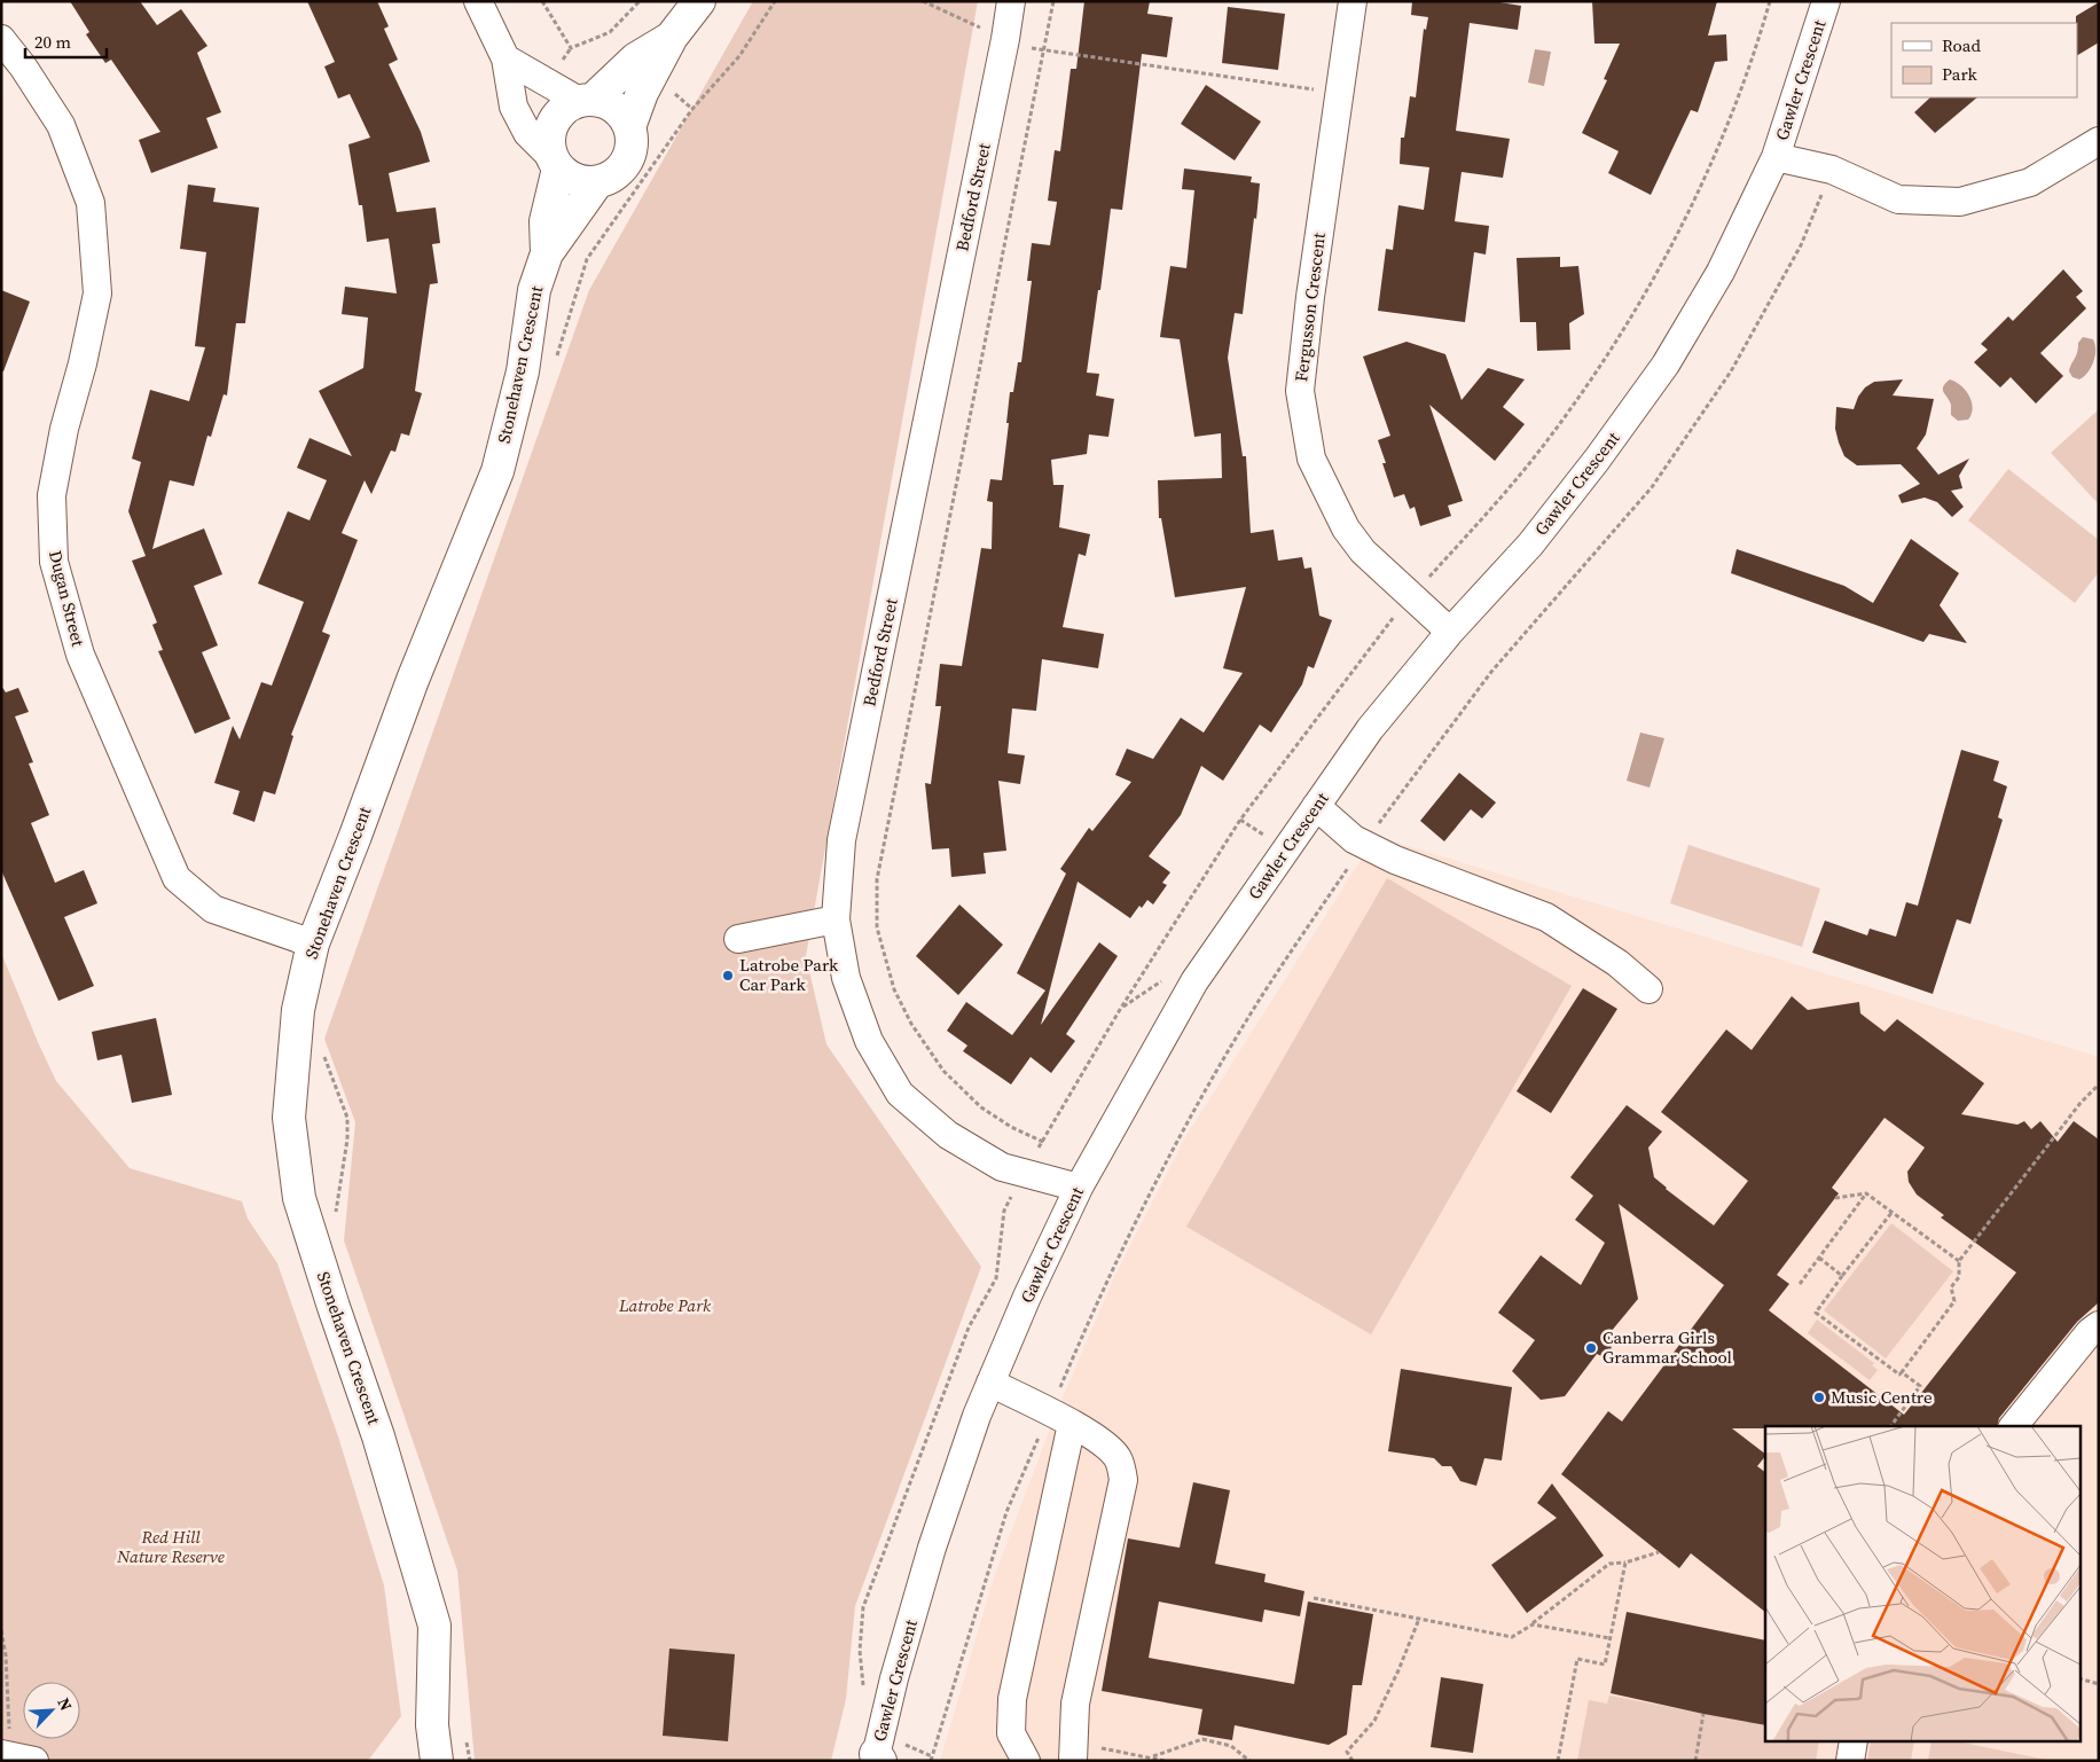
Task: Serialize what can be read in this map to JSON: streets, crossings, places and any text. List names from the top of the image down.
{
  "streets": {
    "main road": ["Stonehaven Crescent"],
    "street": [
      "Gawler Crescent",
      "Bedford Street",
      "Fergusson Crescent",
      "Dugan Street"
    ]
  },
  "crossings": [
    ["Gawler Crescent", "Bedford Street"],
    ["Gawler Crescent", "Fergusson Crescent"],
    ["Stonehaven Crescent", "Dugan Street"]
  ],
  "parks": ["Latrobe Park", "Red Hill Nature Reserve"],
  "places": ["Latrobe Park Car Park", "Canberra Girls Grammar School", "Music Centre"],
  "legend": ["Road", "Park"],
  "scale_bar": "20 m",
  "north": "top right"
}
